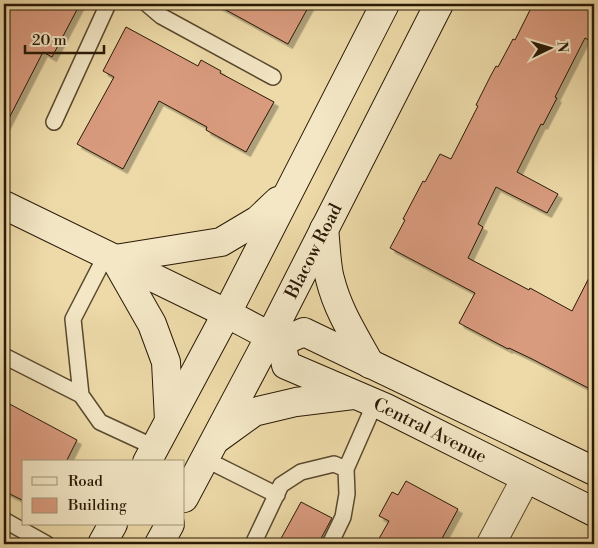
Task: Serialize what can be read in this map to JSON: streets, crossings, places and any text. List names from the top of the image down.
{
  "streets": {
    "main road": ["Blacow Road", "Central Avenue"]
  },
  "crossings": [
    ["Blacow Road", "Central Avenue"]
  ],
  "legend": ["Road", "Building"],
  "scale_bar": "20 m",
  "north": "right"
}
